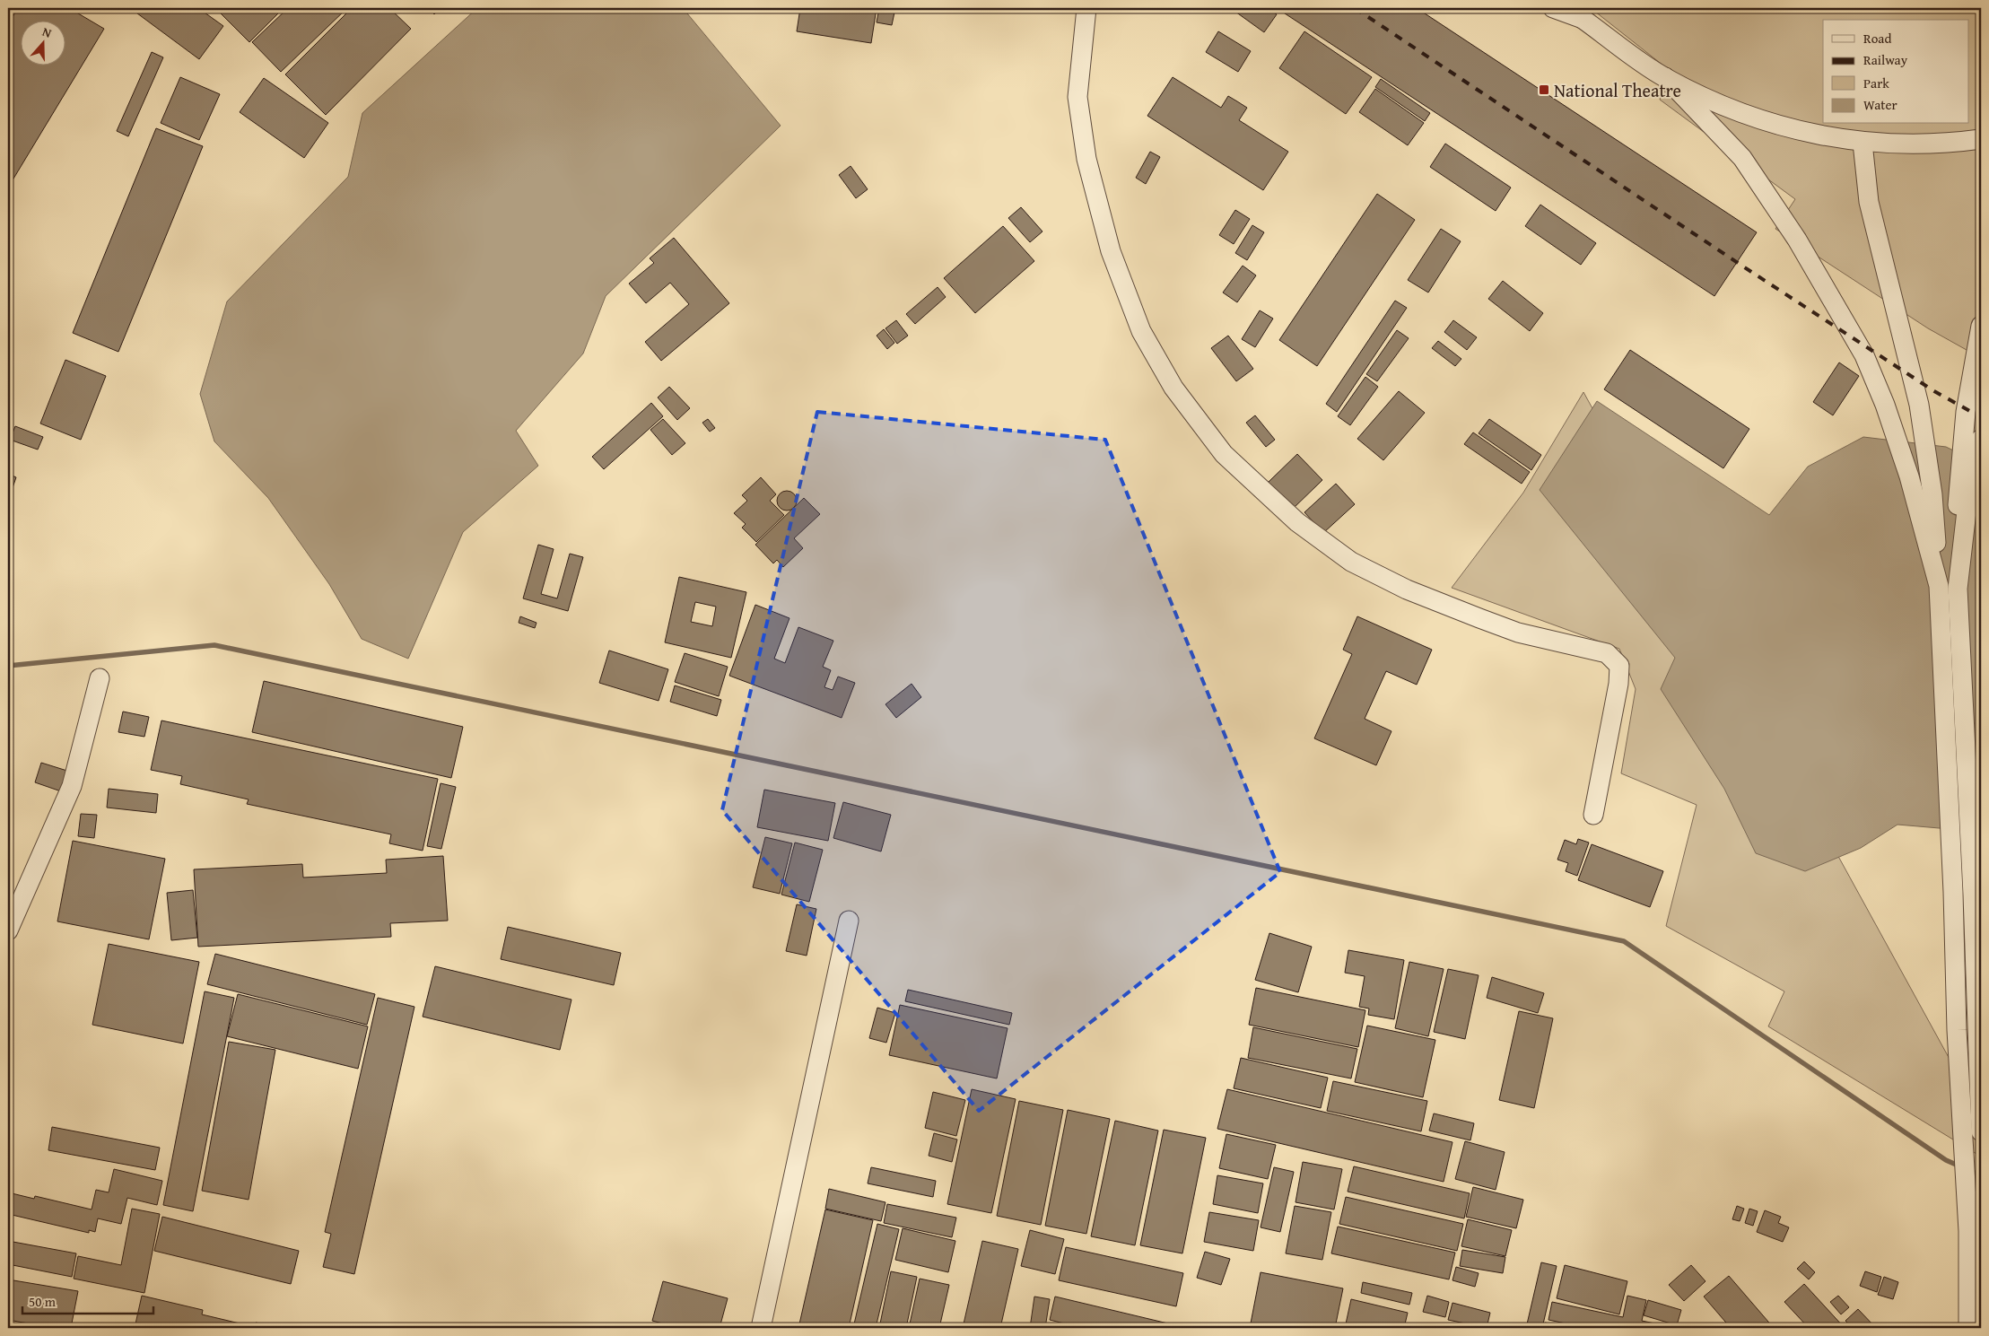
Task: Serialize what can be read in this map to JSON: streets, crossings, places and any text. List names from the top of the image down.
{
  "places": {
    "transit": ["National Theatre"]
  },
  "legend": [
    "Road",
    "Railway",
    "Park",
    "Water"
  ],
  "scale_bar": "50 m",
  "north": "top"
}
